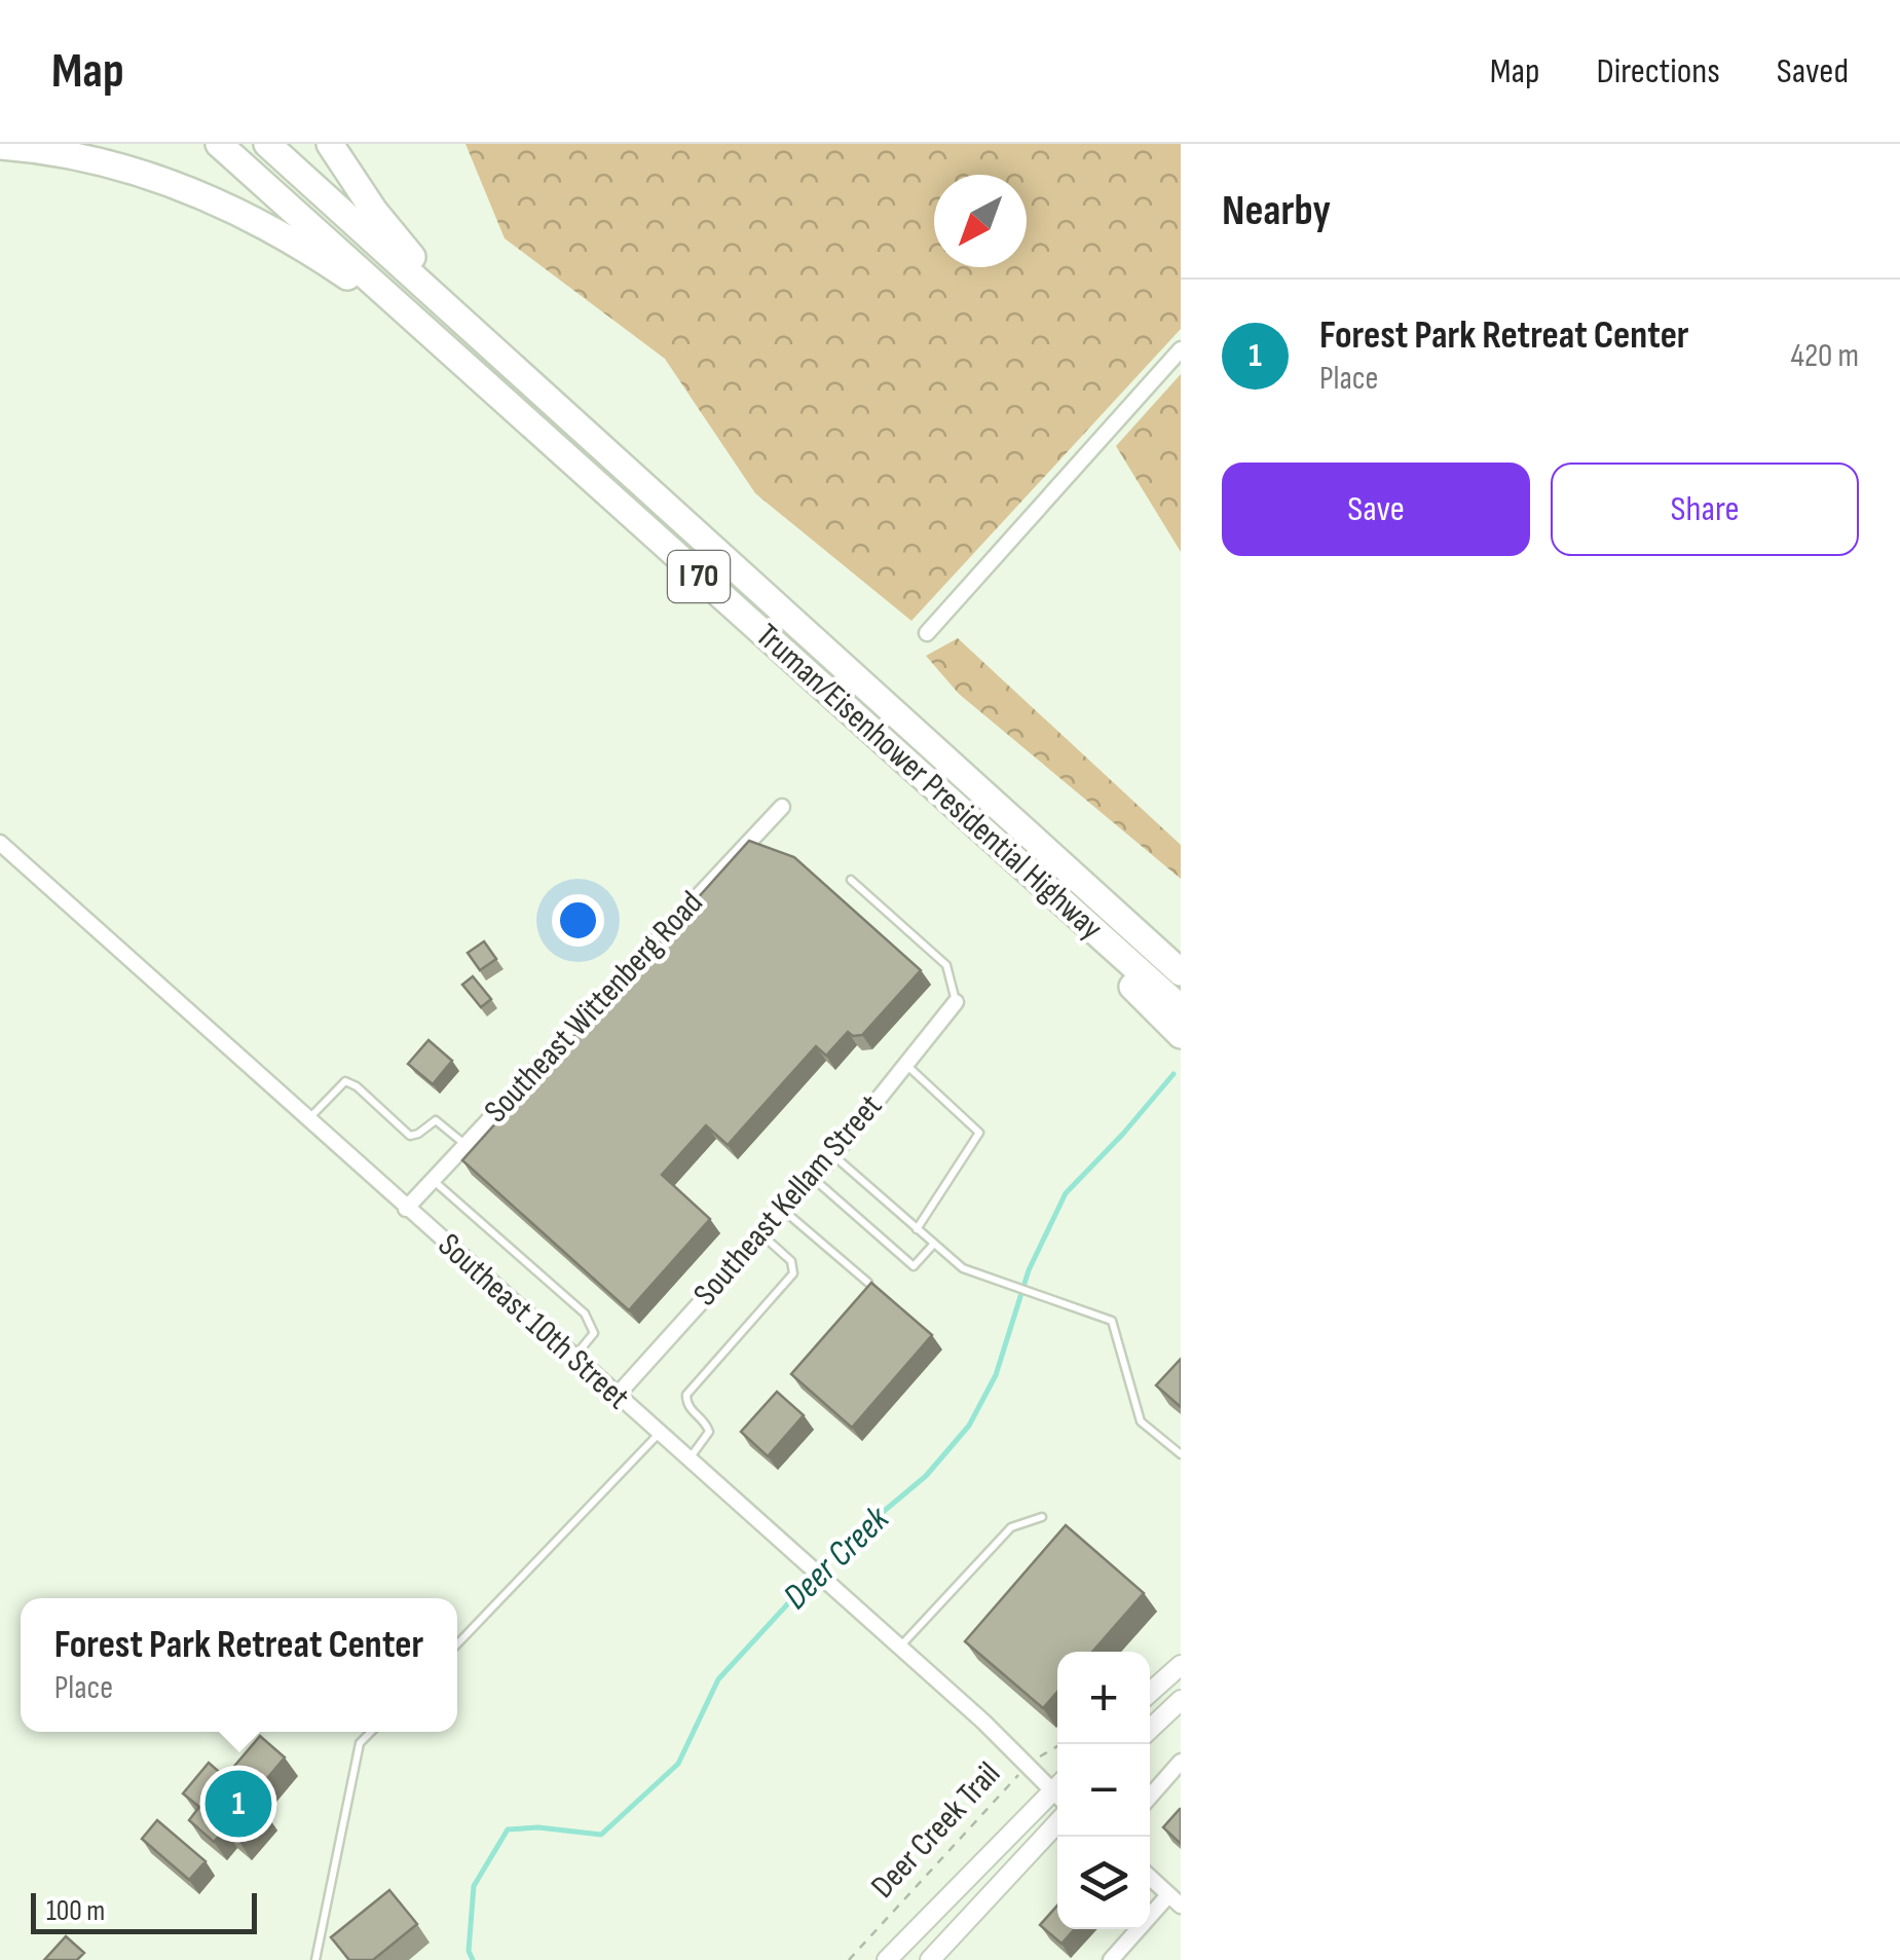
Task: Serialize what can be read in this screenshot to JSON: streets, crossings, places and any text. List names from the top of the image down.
{
  "streets": {
    "highway": ["I 70", "Truman/Eisenhower Presidential Highway"],
    "street": ["Southeast Wittenberg Road", "Southeast Kellam Street", "Southeast 10th Street"],
    "path": ["Deer Creek Trail"]
  },
  "crossings": [
    ["Southeast Wittenberg Road", "Southeast 10th Street"],
    ["Southeast Kellam Street", "Southeast 10th Street"],
    ["Southeast 10th Street", "Deer Creek Trail"]
  ],
  "water": ["Deer Creek"],
  "scale_bar": "100 m",
  "north": "bottom left",
  "page": {
    "header": "Map",
    "nav": ["Map", "Directions", "Saved"],
    "heading": "Nearby",
    "list": [
      {
        "mark": "1",
        "name": "Forest Park Retreat Center",
        "note": "Place",
        "value": "420 m"
      }
    ],
    "buttons": ["Save", "Share"],
    "popup": ["Forest Park Retreat Center", "Place"],
    "map_buttons": ["+", "−"],
    "pins": "1",
    "scale": "100 m"
  }
}
